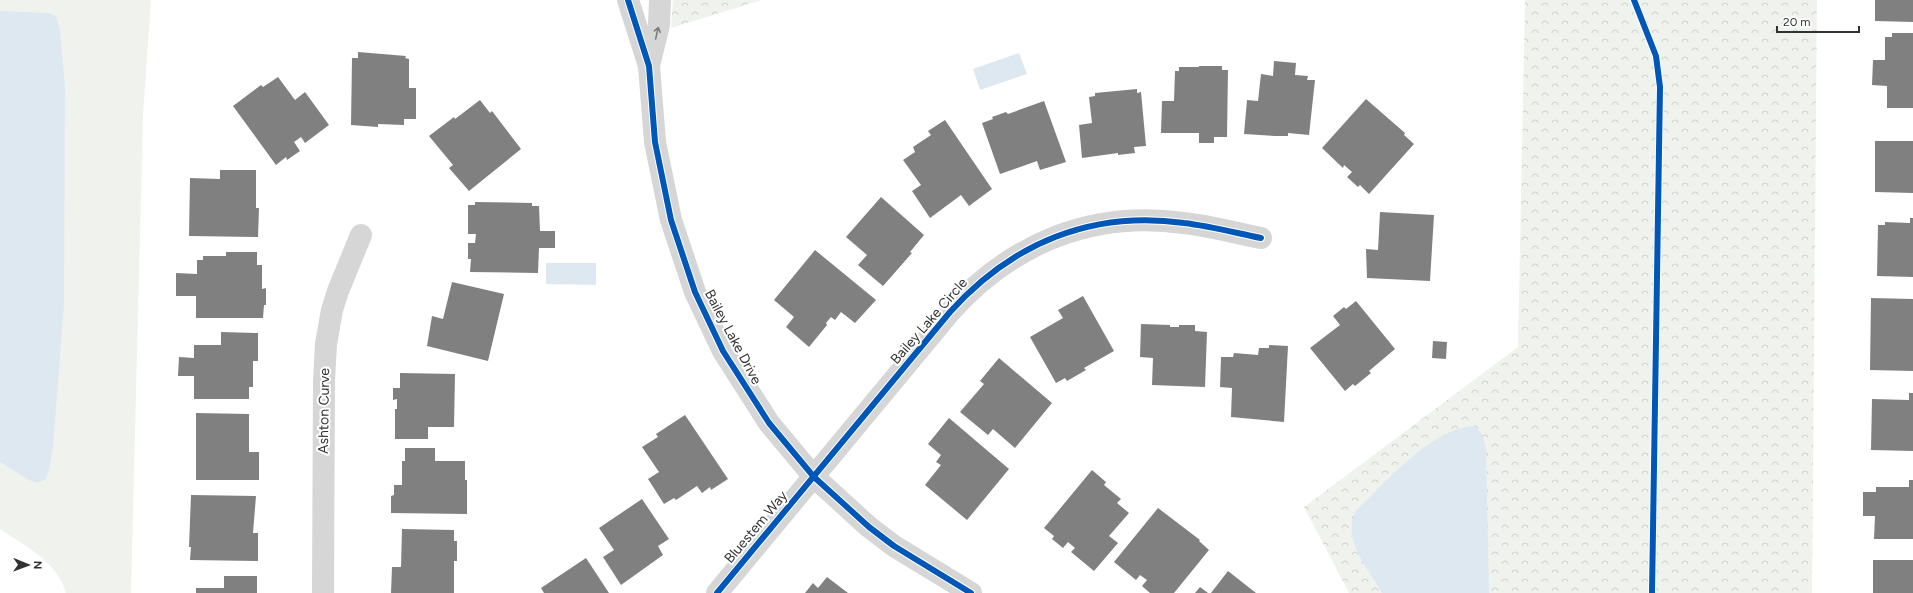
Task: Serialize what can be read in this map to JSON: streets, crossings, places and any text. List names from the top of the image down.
{
  "streets": {
    "street": [
      "Bailey Lake Circle",
      "Bailey Lake Drive",
      "Ashton Curve",
      "Bluestem Way"
    ]
  },
  "crossings": [
    ["Bailey Lake Circle", "Bailey Lake Drive"],
    ["Bailey Lake Circle", "Bluestem Way"],
    ["Bailey Lake Drive", "Bluestem Way"]
  ],
  "scale_bar": "20 m",
  "north": "right"
}
